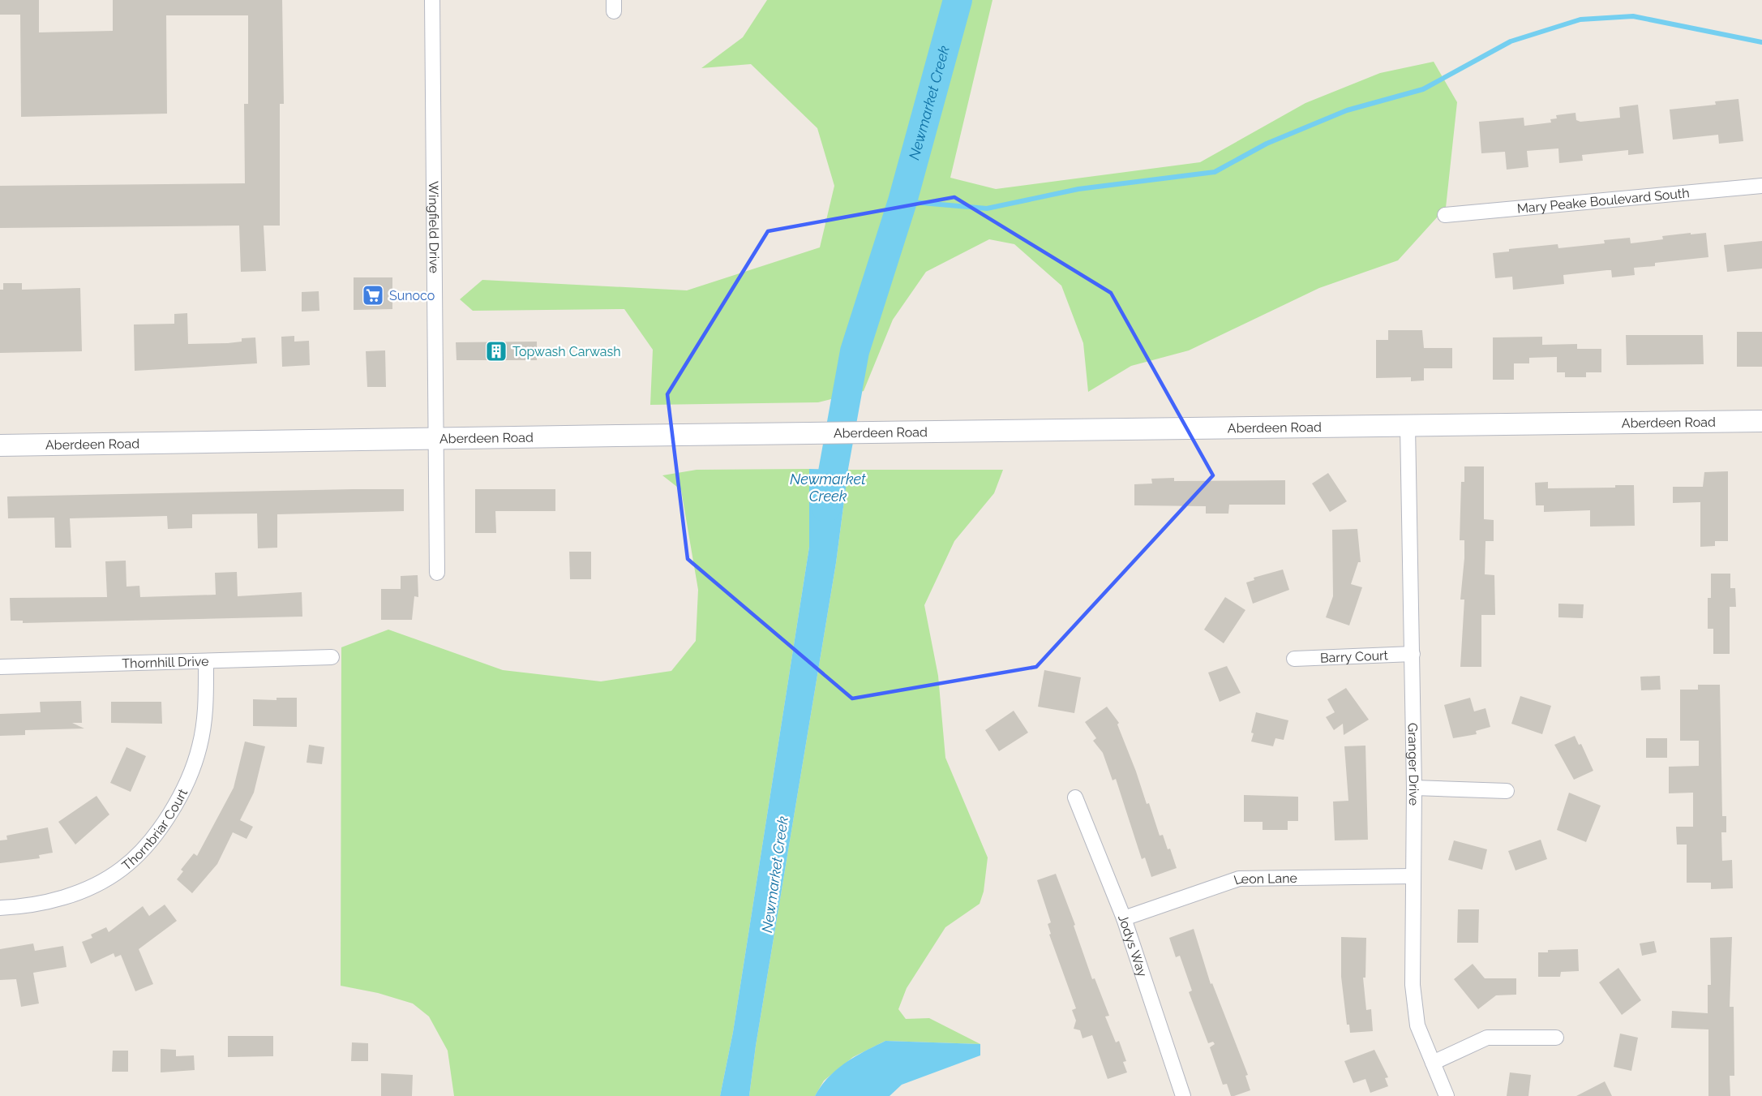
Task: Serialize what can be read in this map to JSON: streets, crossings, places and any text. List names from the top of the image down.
{
  "streets": {
    "main road": ["Aberdeen Road"],
    "street": [
      "Mary Peake Boulevard South",
      "Wingfield Drive",
      "Barry Court",
      "Thornhill Drive",
      "Granger Drive",
      "Thornbriar Court",
      "Leon Lane",
      "Jodys Way"
    ]
  },
  "crossings": [
    ["Wingfield Drive", "Aberdeen Road"],
    ["Aberdeen Road", "Granger Drive"],
    ["Barry Court", "Granger Drive"],
    ["Thornhill Drive", "Thornbriar Court"],
    ["Granger Drive", "Leon Lane"],
    ["Leon Lane", "Jodys Way"]
  ],
  "water": ["Newmarket Creek"],
  "places": {
    "supermarket": ["Sunoco"],
    "building": ["Topwash Carwash"]
  }
}
